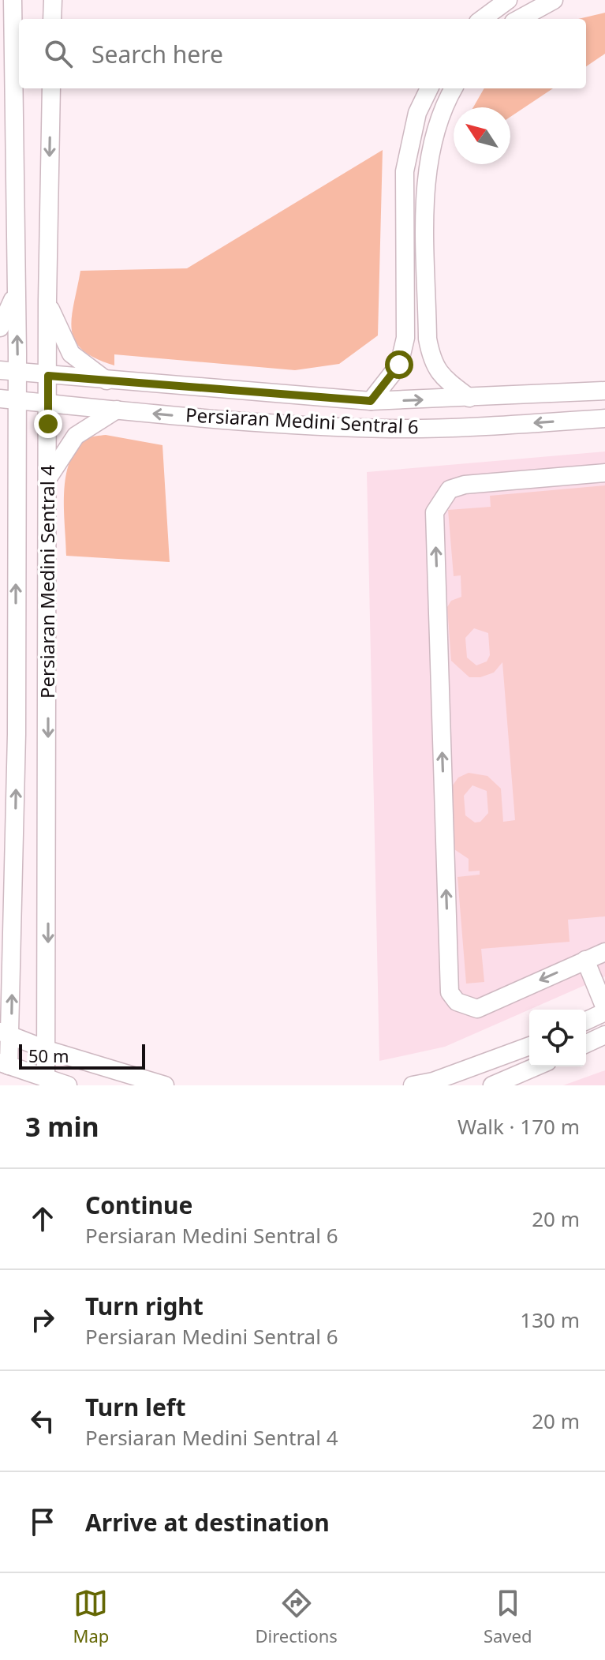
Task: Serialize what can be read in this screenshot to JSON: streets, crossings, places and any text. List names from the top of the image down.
{
  "streets": {
    "street": ["Persiaran Medini Sentral 6", "Persiaran Medini Sentral 4"]
  },
  "crossings": [
    ["Persiaran Medini Sentral 6", "Persiaran Medini Sentral 4"]
  ],
  "scale_bar": "50 m",
  "north": "top left",
  "page": {
    "search": "Search here",
    "scale": "50 m",
    "heading": ["3 min", "Walk · 170 m"],
    "list": [
      ["Continue", "Persiaran Medini Sentral 6", "20 m"],
      ["Turn right", "Persiaran Medini Sentral 6", "130 m"],
      ["Turn left", "Persiaran Medini Sentral 4", "20 m"],
      "Arrive at destination"
    ],
    "nav": ["Map", "Directions", "Saved"]
  }
}
